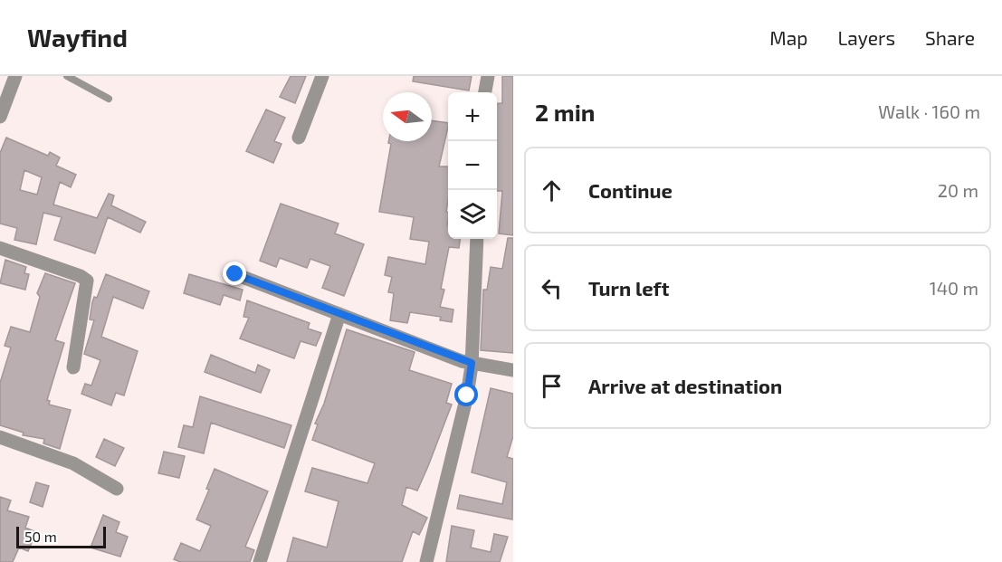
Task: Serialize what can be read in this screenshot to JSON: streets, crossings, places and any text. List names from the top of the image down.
{
  "scale_bar": "50 m",
  "north": "left",
  "page": {
    "header": "Wayfind",
    "nav": ["Map", "Layers", "Share"],
    "heading": ["2 min", "Walk · 160 m"],
    "map_buttons": ["+", "−"],
    "list": [
      ["Continue", "20 m"],
      ["Turn left", "140 m"],
      "Arrive at destination"
    ],
    "scale": "50 m"
  }
}
